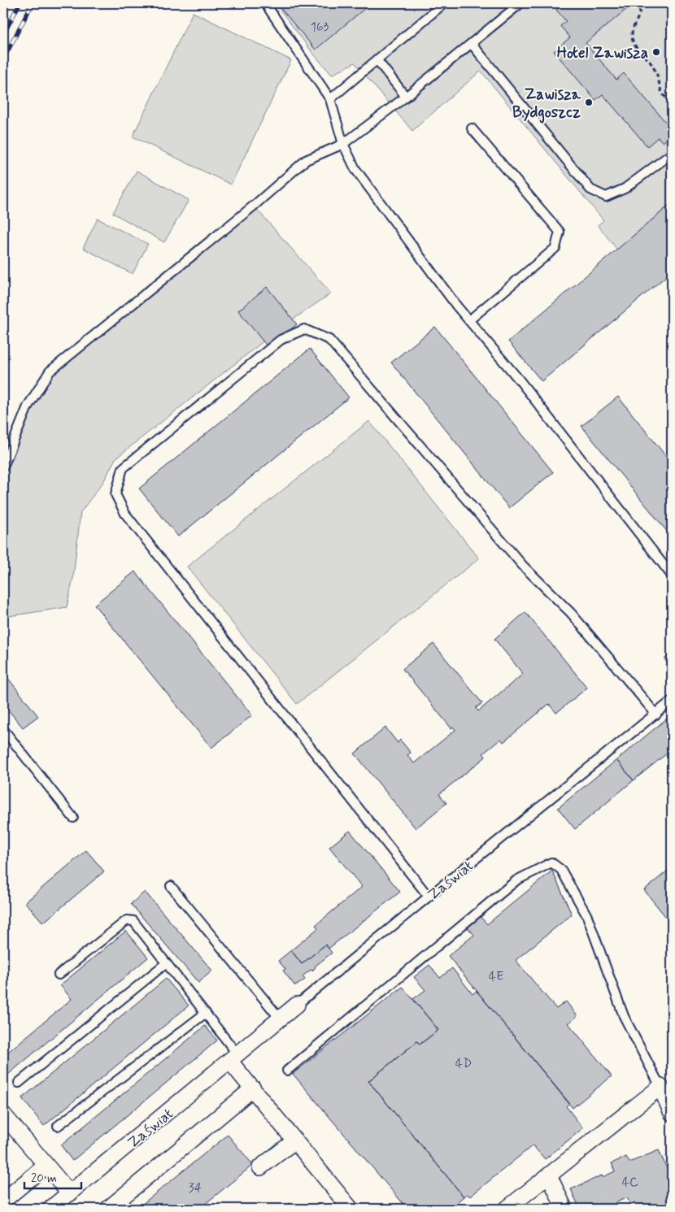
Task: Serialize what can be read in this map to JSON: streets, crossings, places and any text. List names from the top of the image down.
{
  "streets": {
    "street": ["Zaświat"]
  },
  "places": ["Hotel Zawisza", "Zawisza Bydgoszcz"],
  "house_numbers": [
    "163",
    "4E",
    "4D",
    "4C",
    "34"
  ],
  "scale_bar": "20 m"
}
